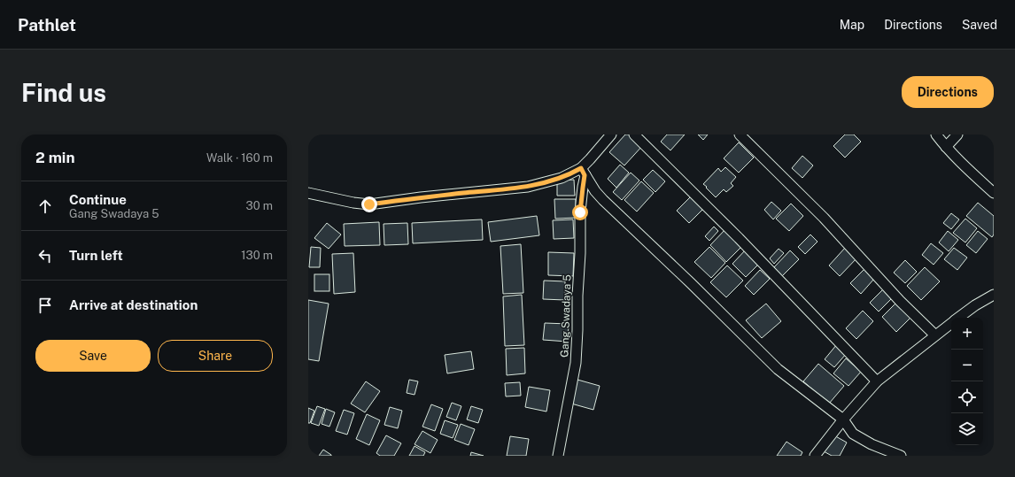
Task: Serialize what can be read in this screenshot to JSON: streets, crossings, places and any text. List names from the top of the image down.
{
  "streets": {
    "street": ["Gang Swadaya 5"]
  },
  "page": {
    "header": "Pathlet",
    "nav": ["Map", "Directions", "Saved"],
    "buttons": [
      "Directions",
      ["Save", "Share"]
    ],
    "title": "Find us",
    "heading": ["2 min", "Walk · 160 m"],
    "list": [
      ["Continue", "Gang Swadaya 5", "30 m"],
      ["Turn left", "130 m"],
      "Arrive at destination"
    ],
    "map_buttons": ["+", "−"]
  }
}
